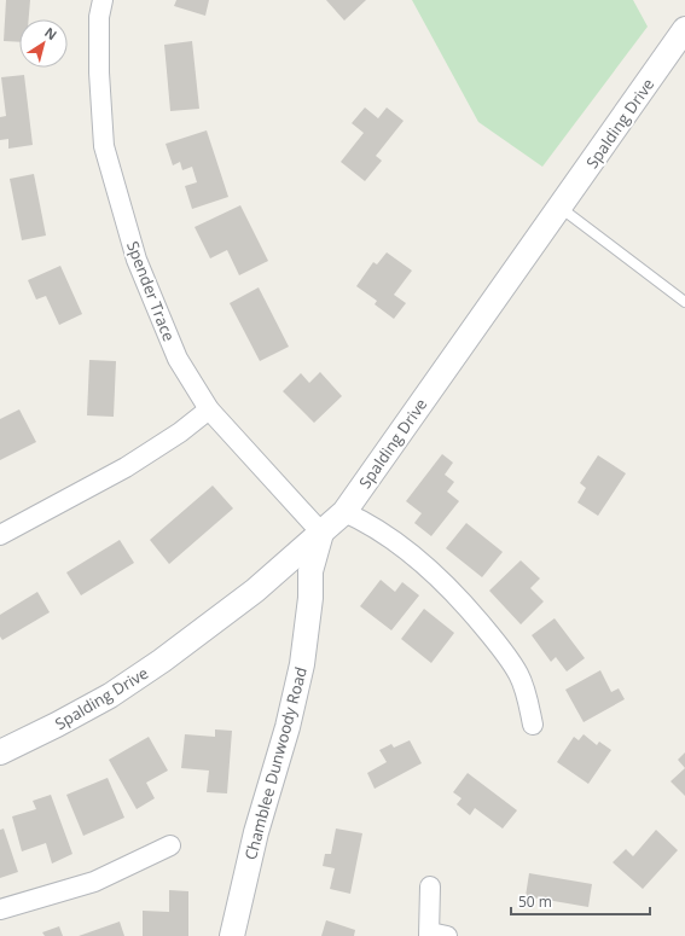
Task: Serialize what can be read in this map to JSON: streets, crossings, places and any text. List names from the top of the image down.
{
  "streets": {
    "street": ["Spalding Drive", "Spender Trace", "Chamblee Dunwoody Road"]
  },
  "crossings": [
    ["Spalding Drive", "Spender Trace"],
    ["Spalding Drive", "Chamblee Dunwoody Road"],
    ["Spender Trace", "Chamblee Dunwoody Road"]
  ],
  "scale_bar": "50 m",
  "north": "top right"
}
